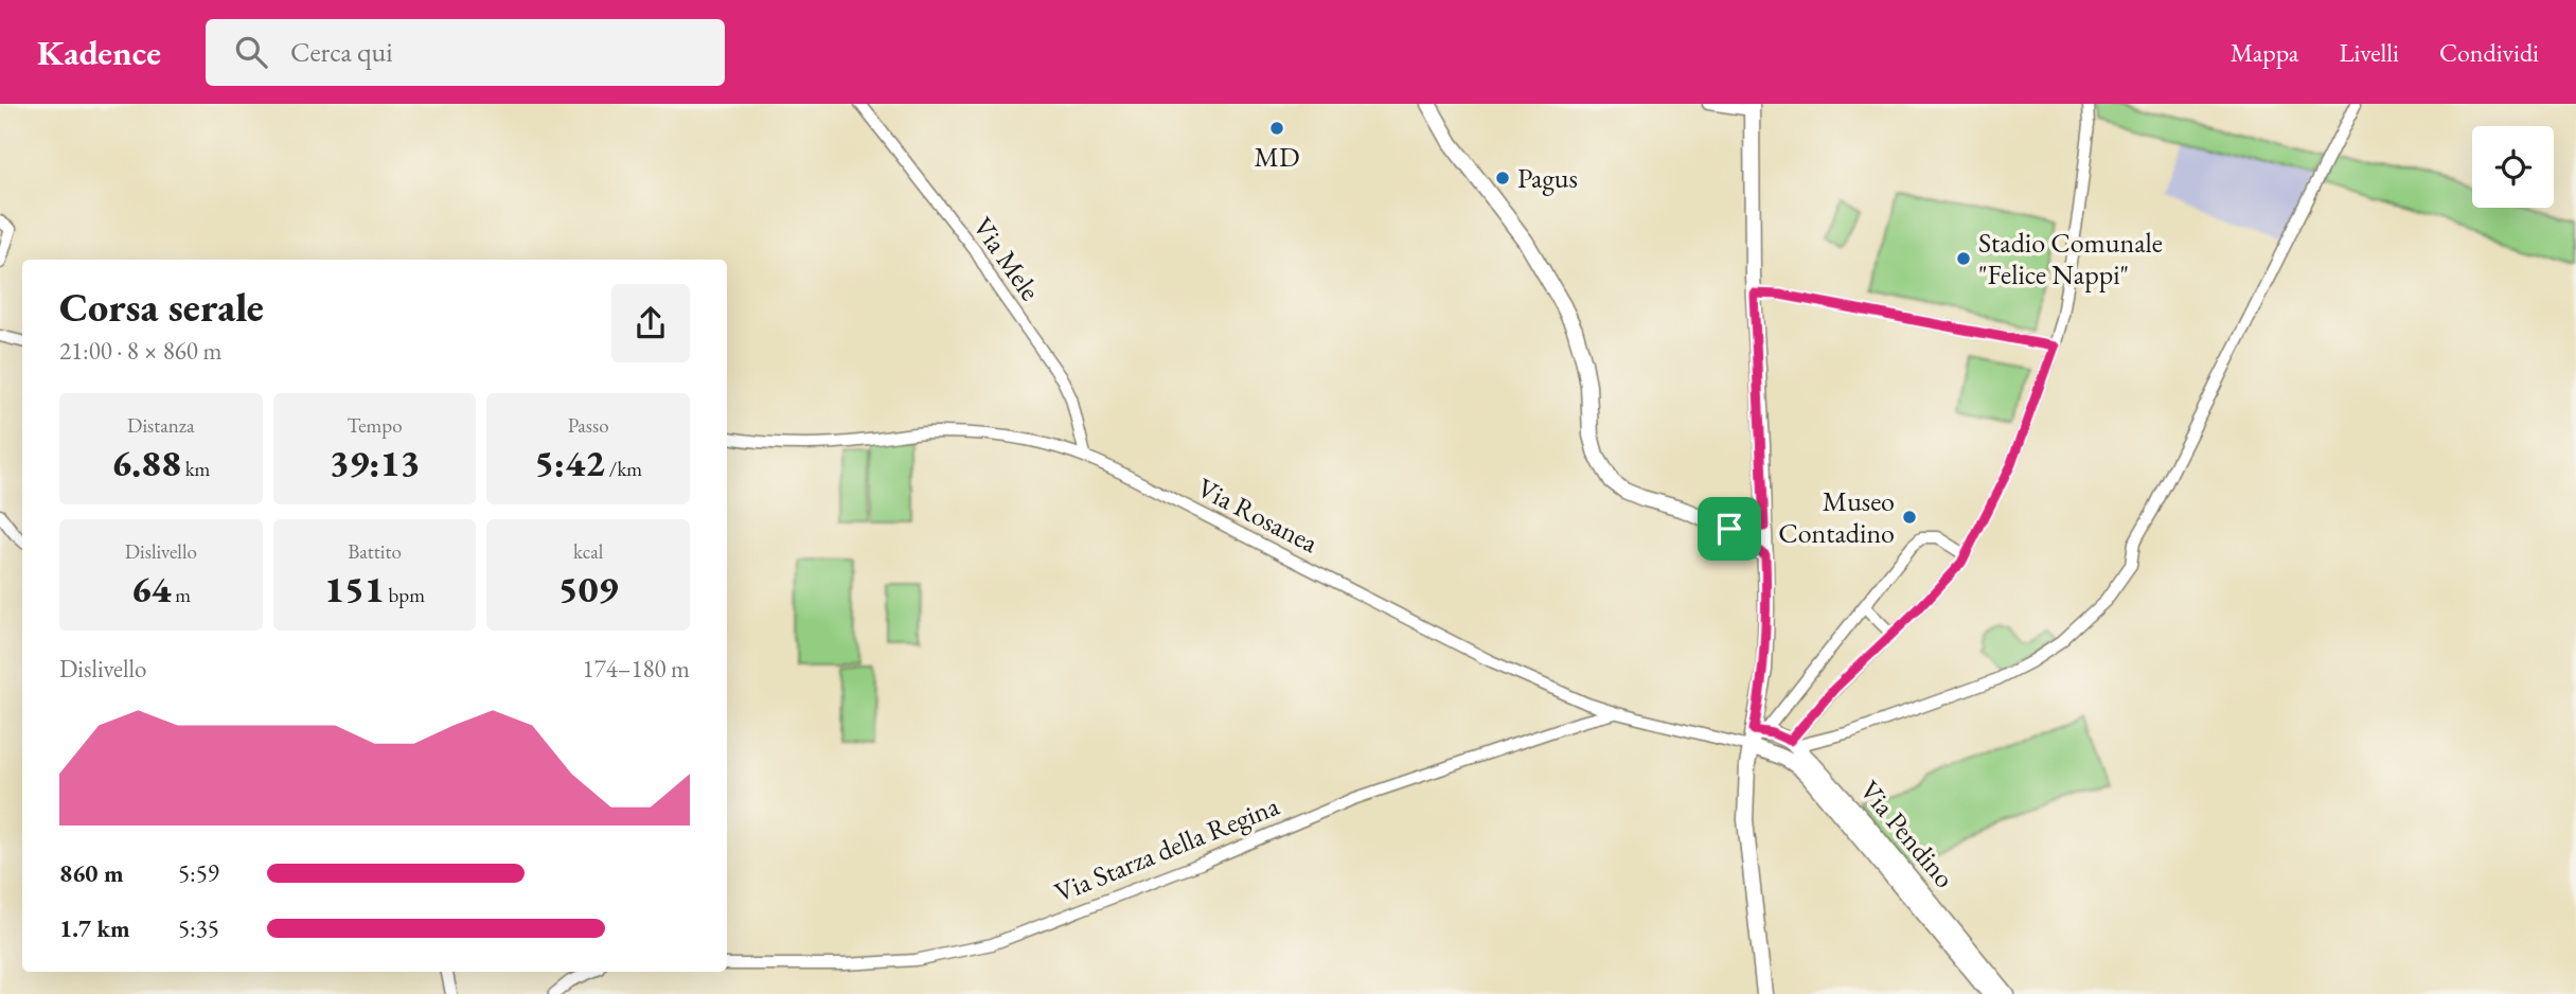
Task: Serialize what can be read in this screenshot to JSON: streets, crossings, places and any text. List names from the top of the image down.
{
  "streets": {
    "street": [
      "Via Mele",
      "Via Rosanea",
      "Via Pendino",
      "Via Starza della Regina"
    ]
  },
  "crossings": [
    ["Via Mele", "Via Rosanea"],
    ["Via Rosanea", "Via Pendino"],
    ["Via Rosanea", "Via Starza della Regina"]
  ],
  "places": [
    "MD",
    "Pagus",
    "Stadio Comunale \"Felice Nappi\"",
    "Museo Contadino"
  ],
  "page": {
    "header": "Kadence",
    "search": "Cerca qui",
    "nav": ["Mappa", "Livelli", "Condividi"],
    "heading": ["Corsa serale", "21:00 · 8 × 860 m"],
    "stats": [
      ["Distanza", "6.88 km"],
      ["Tempo", "39:13"],
      ["Passo", "5:42 /km"],
      ["Dislivello", "64 m"],
      ["Battito", "151 bpm"],
      ["kcal", "509"]
    ],
    "chart": ["Dislivello", "174–180 m"],
    "list": [
      {
        "name": "860 m",
        "note": "5:59"
      },
      {
        "name": "1.7 km",
        "note": "5:35"
      }
    ]
  }
}
